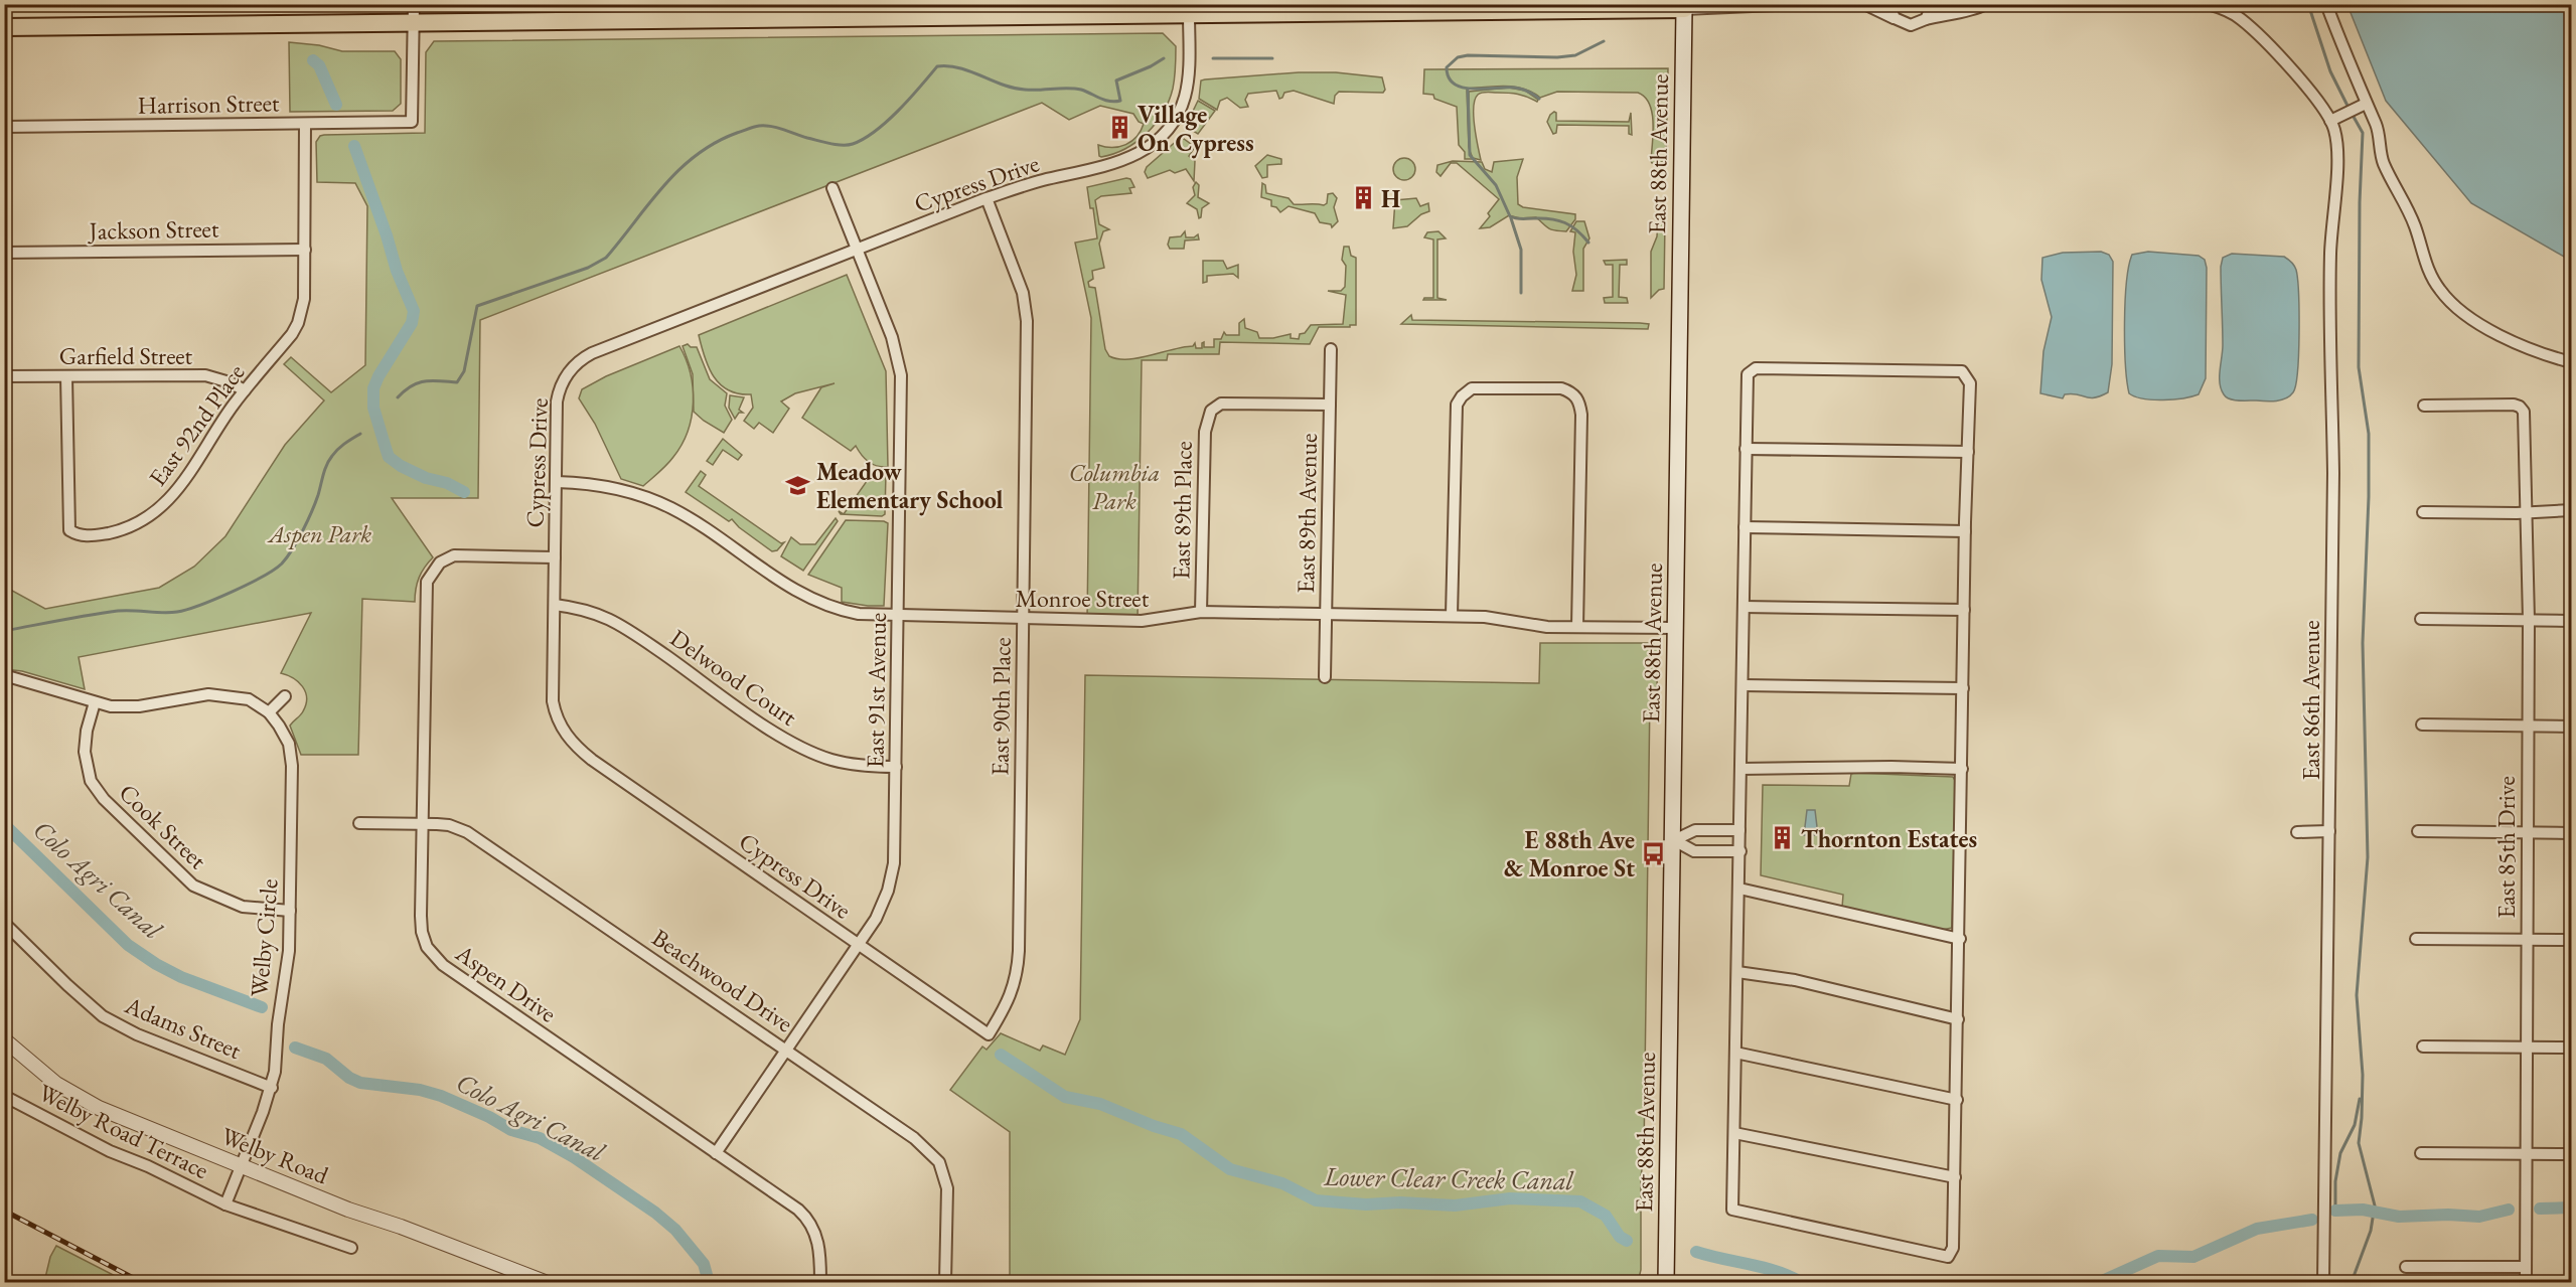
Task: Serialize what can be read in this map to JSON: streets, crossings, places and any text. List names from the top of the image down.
{
  "streets": {
    "main road": ["East 88th Avenue"],
    "street": [
      "Harrison Street",
      "Cypress Drive",
      "Jackson Street",
      "Garfield Street",
      "East 92nd Place",
      "East 89th Place",
      "East 89th Avenue",
      "Monroe Street",
      "Delwood Court",
      "East 91st Avenue",
      "East 86th Avenue",
      "East 90th Place",
      "Cook Street",
      "East 85th Drive",
      "Welby Circle",
      "Beachwood Drive",
      "Aspen Drive",
      "Adams Street",
      "Welby Road Terrace",
      "Welby Road"
    ]
  },
  "crossings": [
    ["Harrison Street", "East 92nd Place"],
    ["East 88th Avenue", "Monroe Street"],
    ["Cypress Drive", "Monroe Street"],
    ["Cypress Drive", "Delwood Court"],
    ["Cypress Drive", "East 91st Avenue"],
    ["Cypress Drive", "East 90th Place"],
    ["Cypress Drive", "Aspen Drive"],
    ["Jackson Street", "East 92nd Place"],
    ["Garfield Street", "East 92nd Place"],
    ["East 89th Place", "East 89th Avenue"],
    ["East 89th Place", "Monroe Street"],
    ["East 89th Avenue", "Monroe Street"],
    ["Monroe Street", "East 91st Avenue"],
    ["Monroe Street", "East 90th Place"],
    ["Delwood Court", "East 91st Avenue"],
    ["East 91st Avenue", "Beachwood Drive"],
    ["East 91st Avenue", "Aspen Drive"],
    ["Cook Street", "Welby Circle"],
    ["Welby Circle", "Adams Street"],
    ["Welby Circle", "Welby Road Terrace"],
    ["Welby Circle", "Welby Road"],
    ["Beachwood Drive", "Aspen Drive"],
    ["Welby Road Terrace", "Welby Road"]
  ],
  "water": ["Colo Agri Canal", "Lower Clear Creek Canal"],
  "parks": ["Columbia Park", "Aspen Park"],
  "places": {
    "building": ["Village On Cypress", "H", "Thornton Estates"],
    "school or university": ["Meadow Elementary School"],
    "bus stop": ["E 88th Ave & Monroe St"]
  }
}
